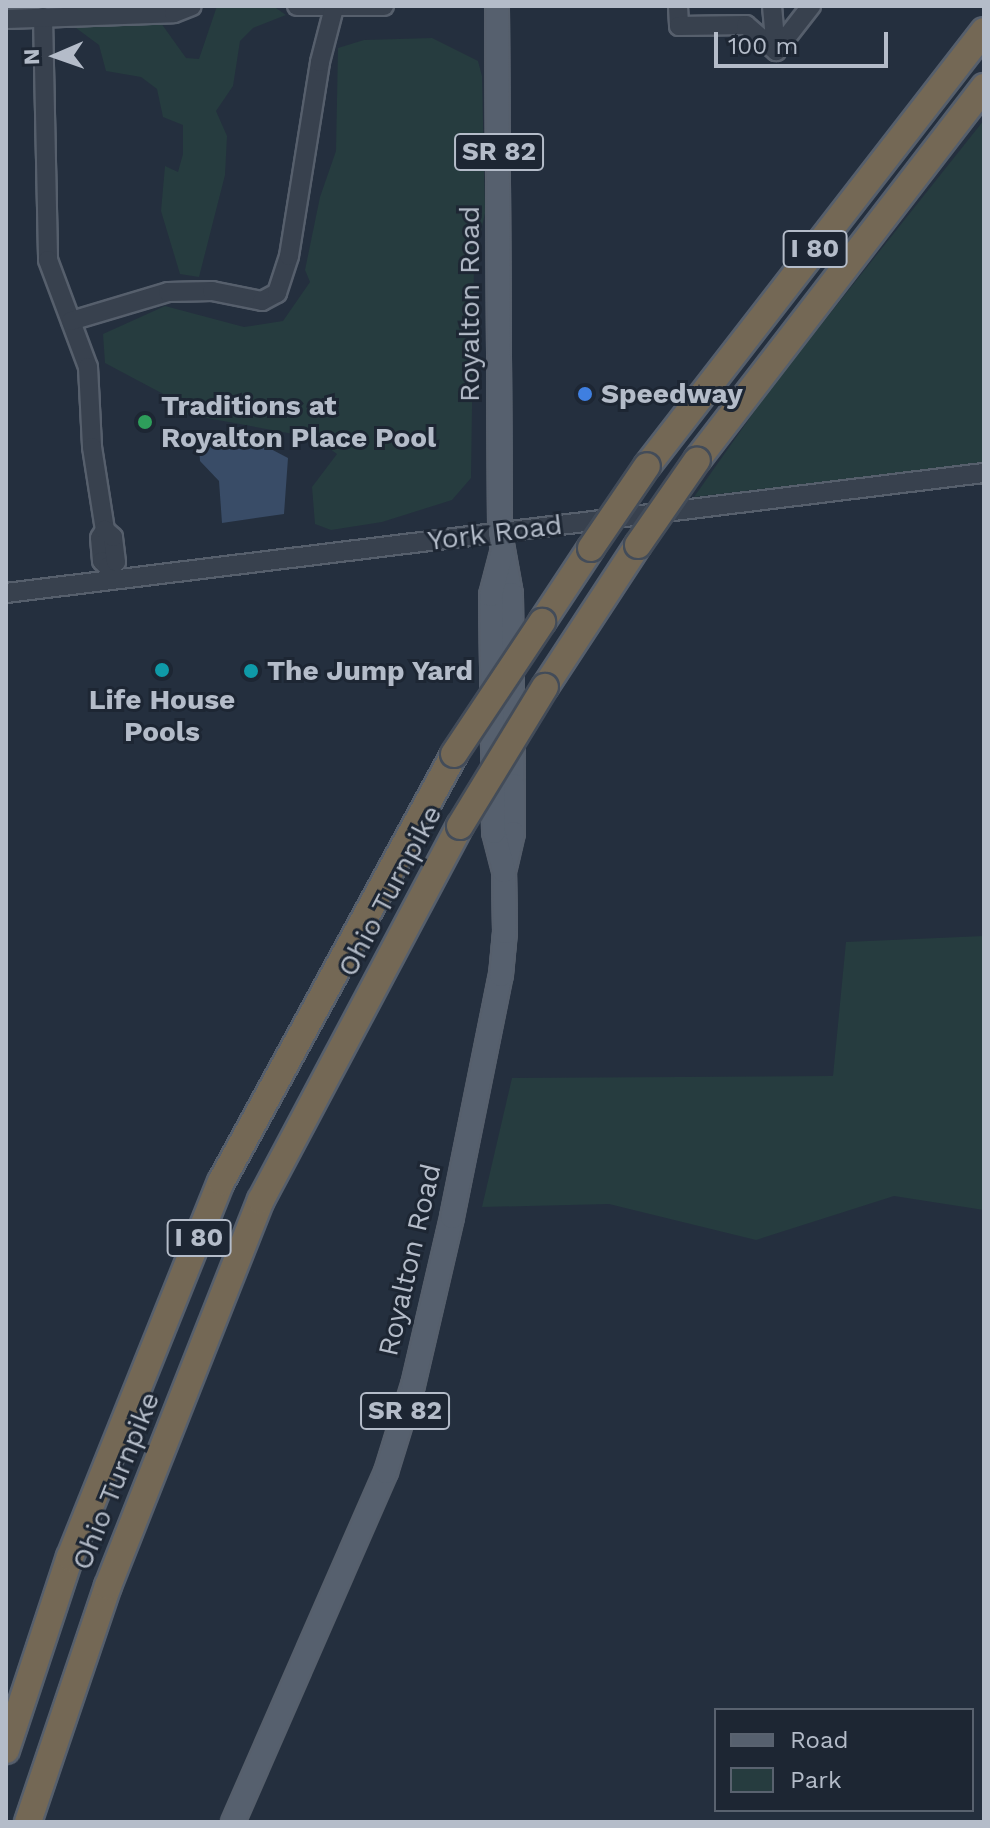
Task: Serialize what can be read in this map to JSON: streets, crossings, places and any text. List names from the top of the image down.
{
  "streets": {
    "highway": ["I 80", "Ohio Turnpike"],
    "main road": ["SR 82", "Royalton Road"],
    "street": ["York Road"]
  },
  "crossings": [
    ["Royalton Road", "York Road"]
  ],
  "places": [
    "Speedway",
    "Traditions at Royalton Place Pool",
    "Life House Pools",
    "The Jump Yard"
  ],
  "legend": ["Road", "Park"],
  "scale_bar": "100 m",
  "north": "left"
}
